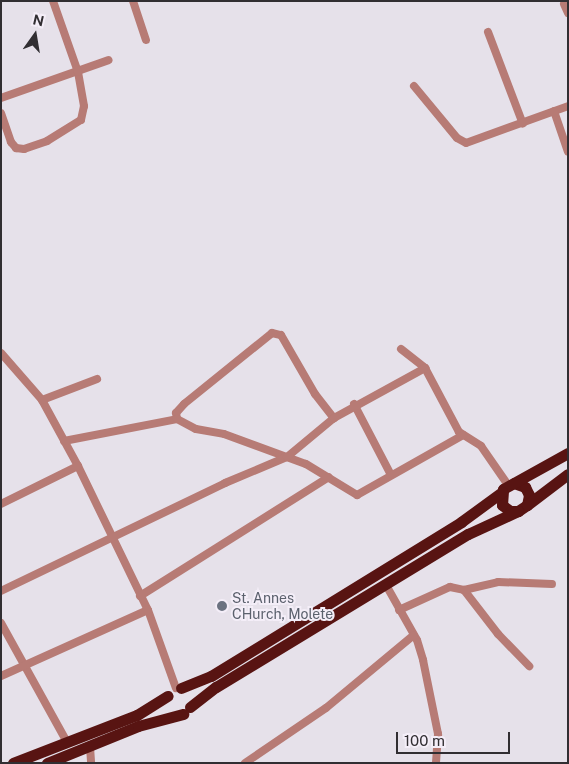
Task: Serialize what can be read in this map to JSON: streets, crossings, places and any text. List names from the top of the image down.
{
  "places": ["St. Annes CHurch, Molete"],
  "scale_bar": "100 m",
  "north": "top"
}
